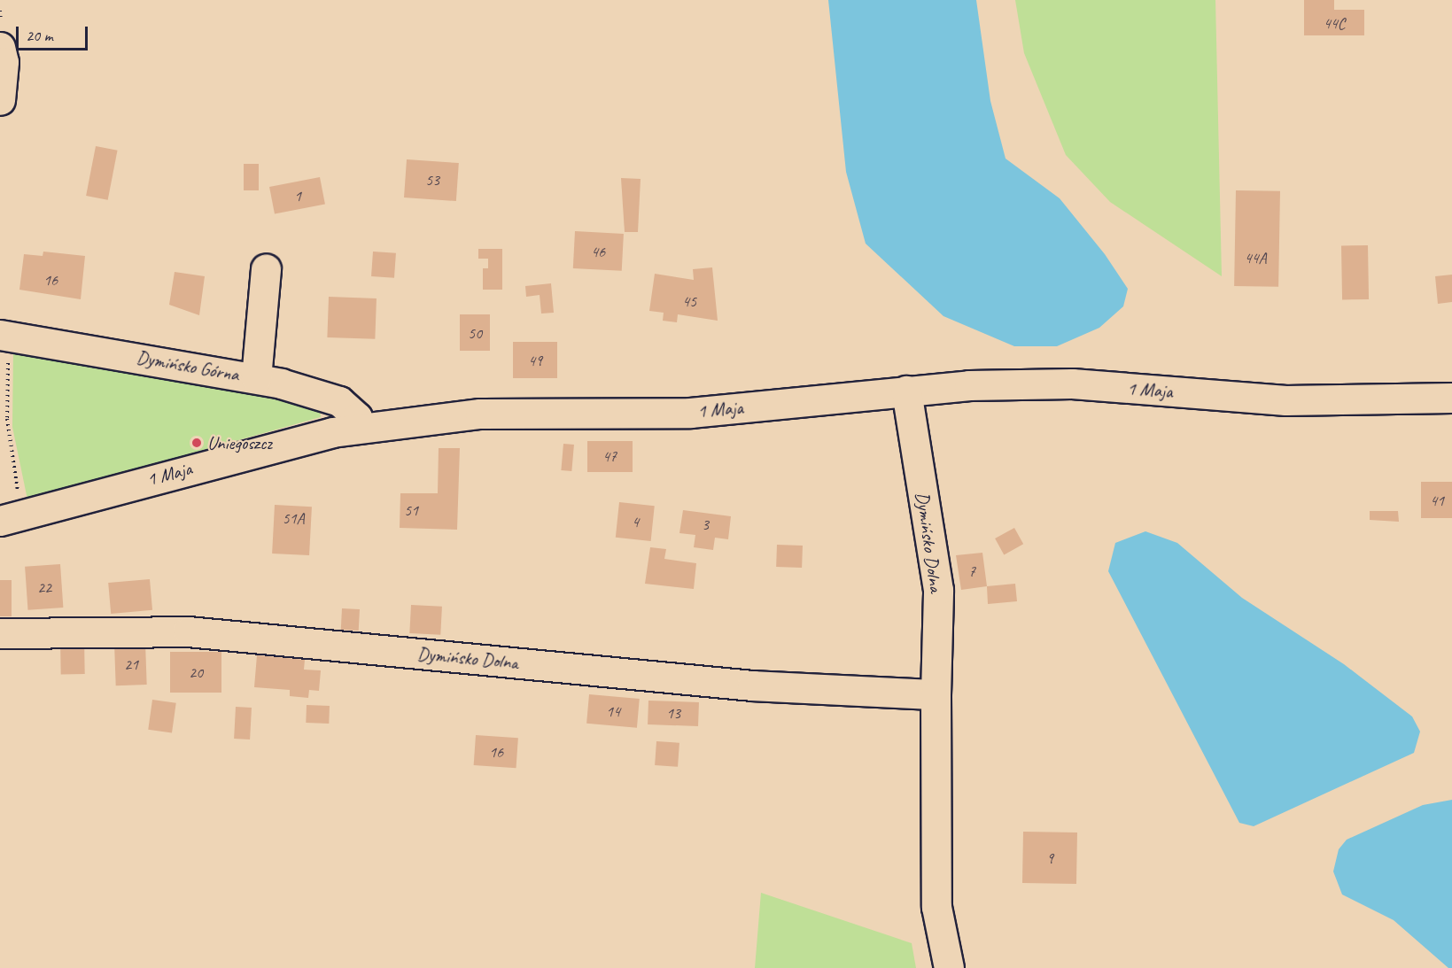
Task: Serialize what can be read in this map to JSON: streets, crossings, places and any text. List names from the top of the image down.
{
  "streets": {
    "street": ["Dymińsko Górna", "1 Maja", "Dymińsko Dolna"]
  },
  "crossings": [
    ["Dymińsko Górna", "1 Maja"],
    ["1 Maja", "Dymińsko Dolna"]
  ],
  "places": ["Uniegoszcz"],
  "house_numbers": [
    "44C",
    "53",
    "1",
    "46",
    "44A",
    "16",
    "45",
    "50",
    "49",
    "47",
    "41",
    "51",
    "51A",
    "4",
    "3",
    "7",
    "22",
    "21",
    "20",
    "14",
    "13",
    "16",
    "9"
  ],
  "scale_bar": "20 m"
}
